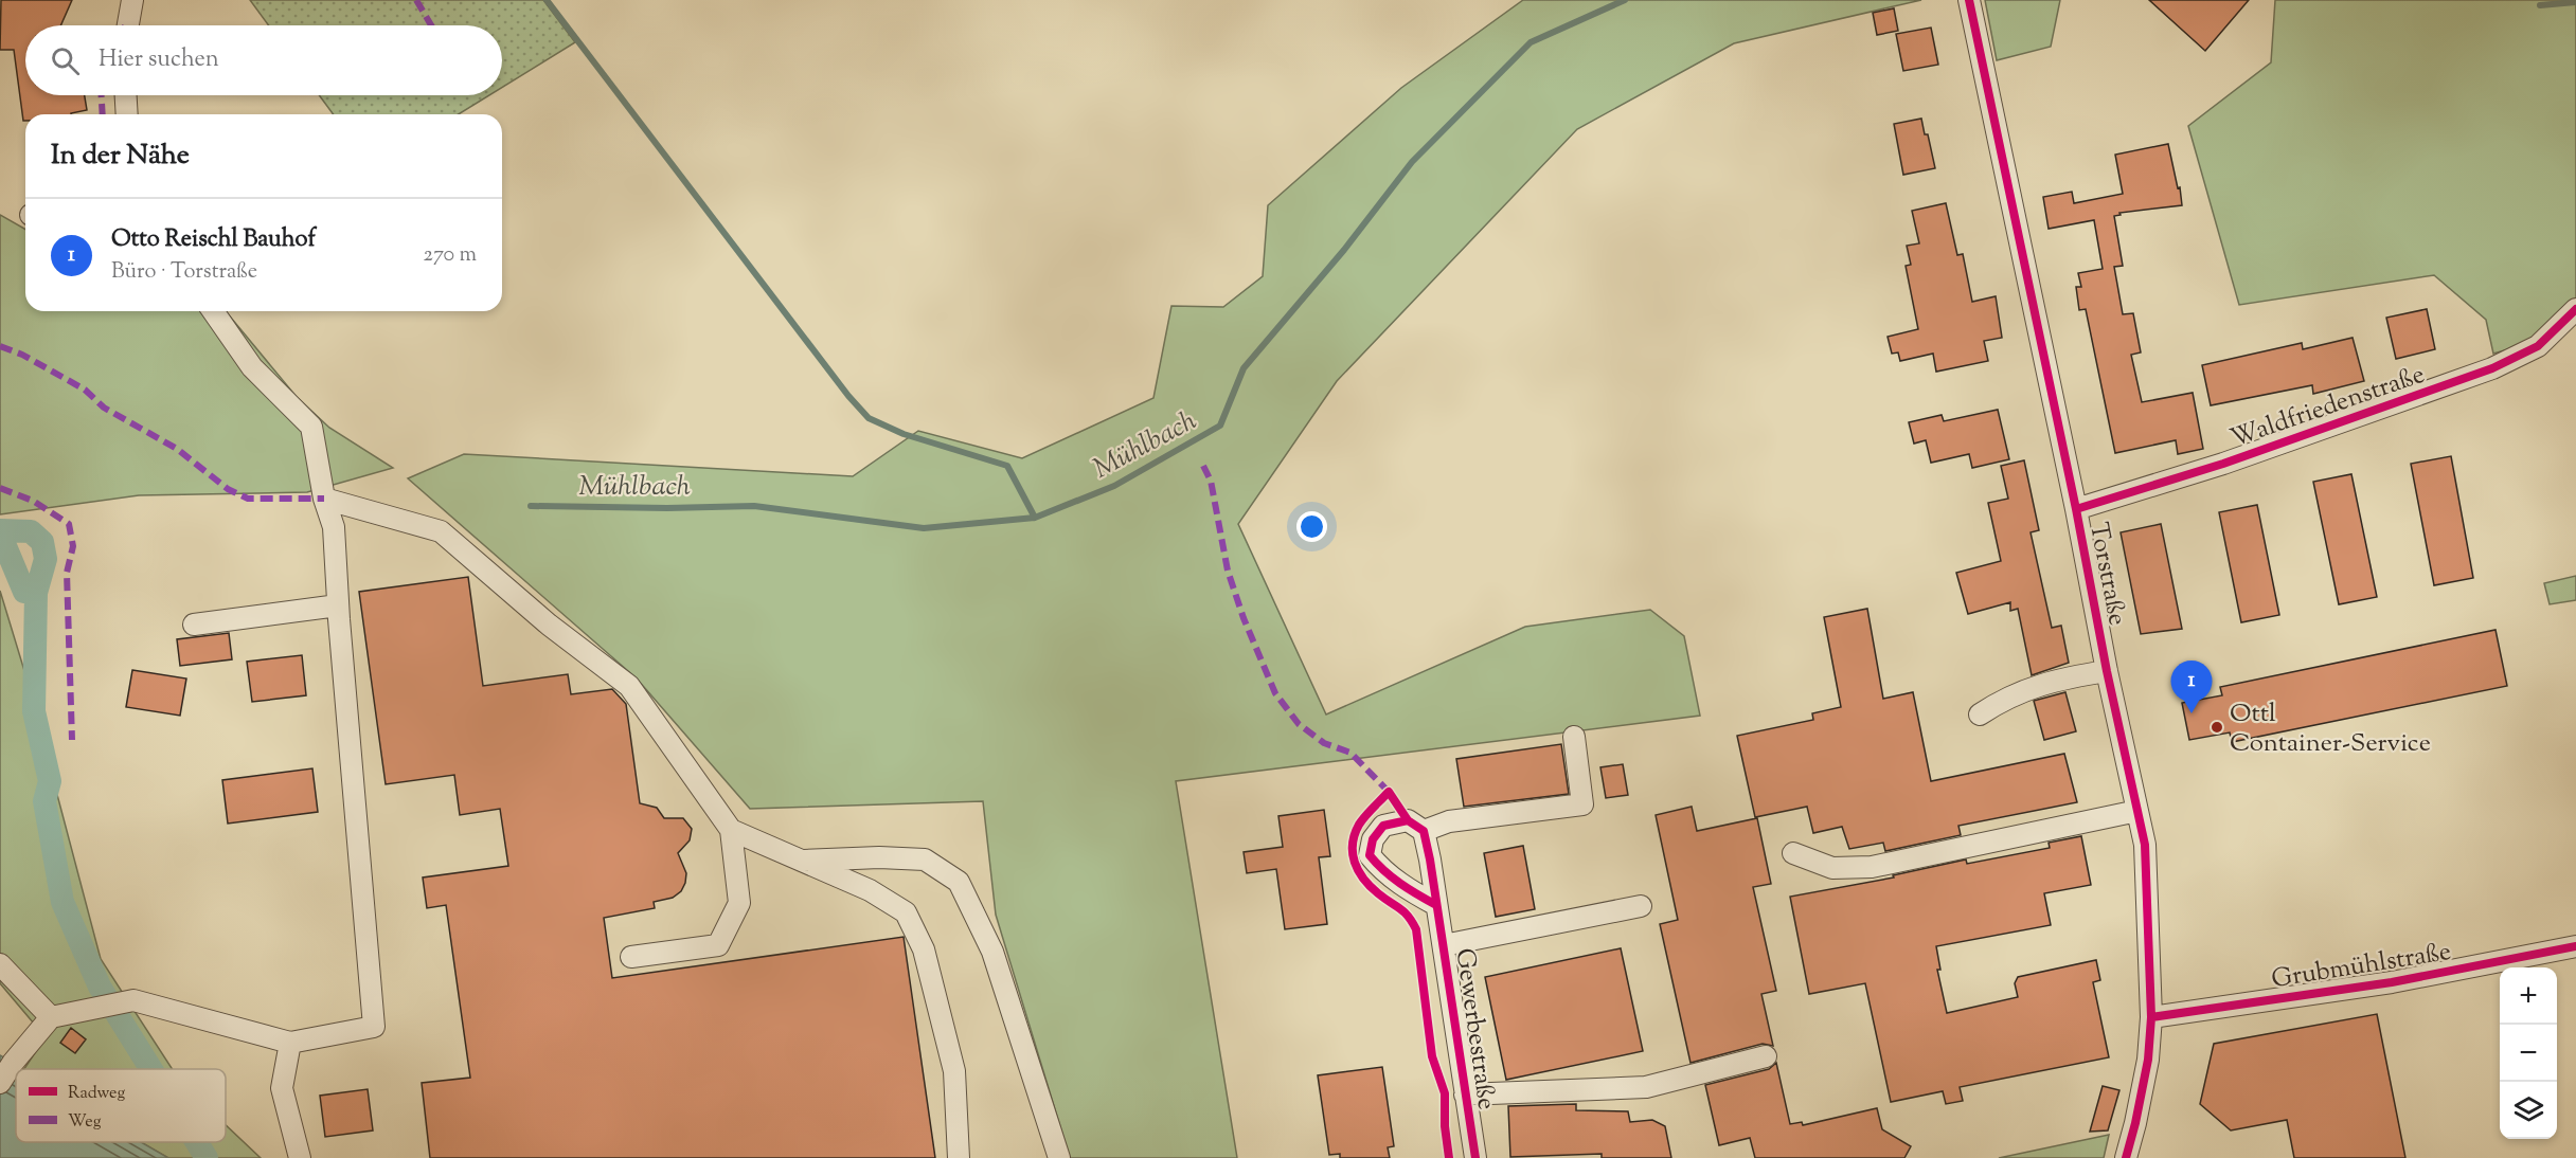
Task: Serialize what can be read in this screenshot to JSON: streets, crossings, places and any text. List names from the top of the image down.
{
  "streets": {
    "street": [
      "Waldfriedenstraße",
      "Torstraße",
      "Grubmühlstraße",
      "Gewerbestraße"
    ]
  },
  "crossings": [
    ["Waldfriedenstraße", "Torstraße"],
    ["Torstraße", "Grubmühlstraße"]
  ],
  "water": ["Mühlbach"],
  "places": ["Ottl Container-Service"],
  "legend": ["Radweg", "Weg"],
  "page": {
    "search": "Hier suchen",
    "heading": "In der Nähe",
    "list": [
      {
        "mark": "1",
        "name": "Otto Reischl Bauhof",
        "note": "Büro · Torstraße",
        "value": "270 m"
      }
    ],
    "pins": "1",
    "map_buttons": ["+", "−"]
  }
}
